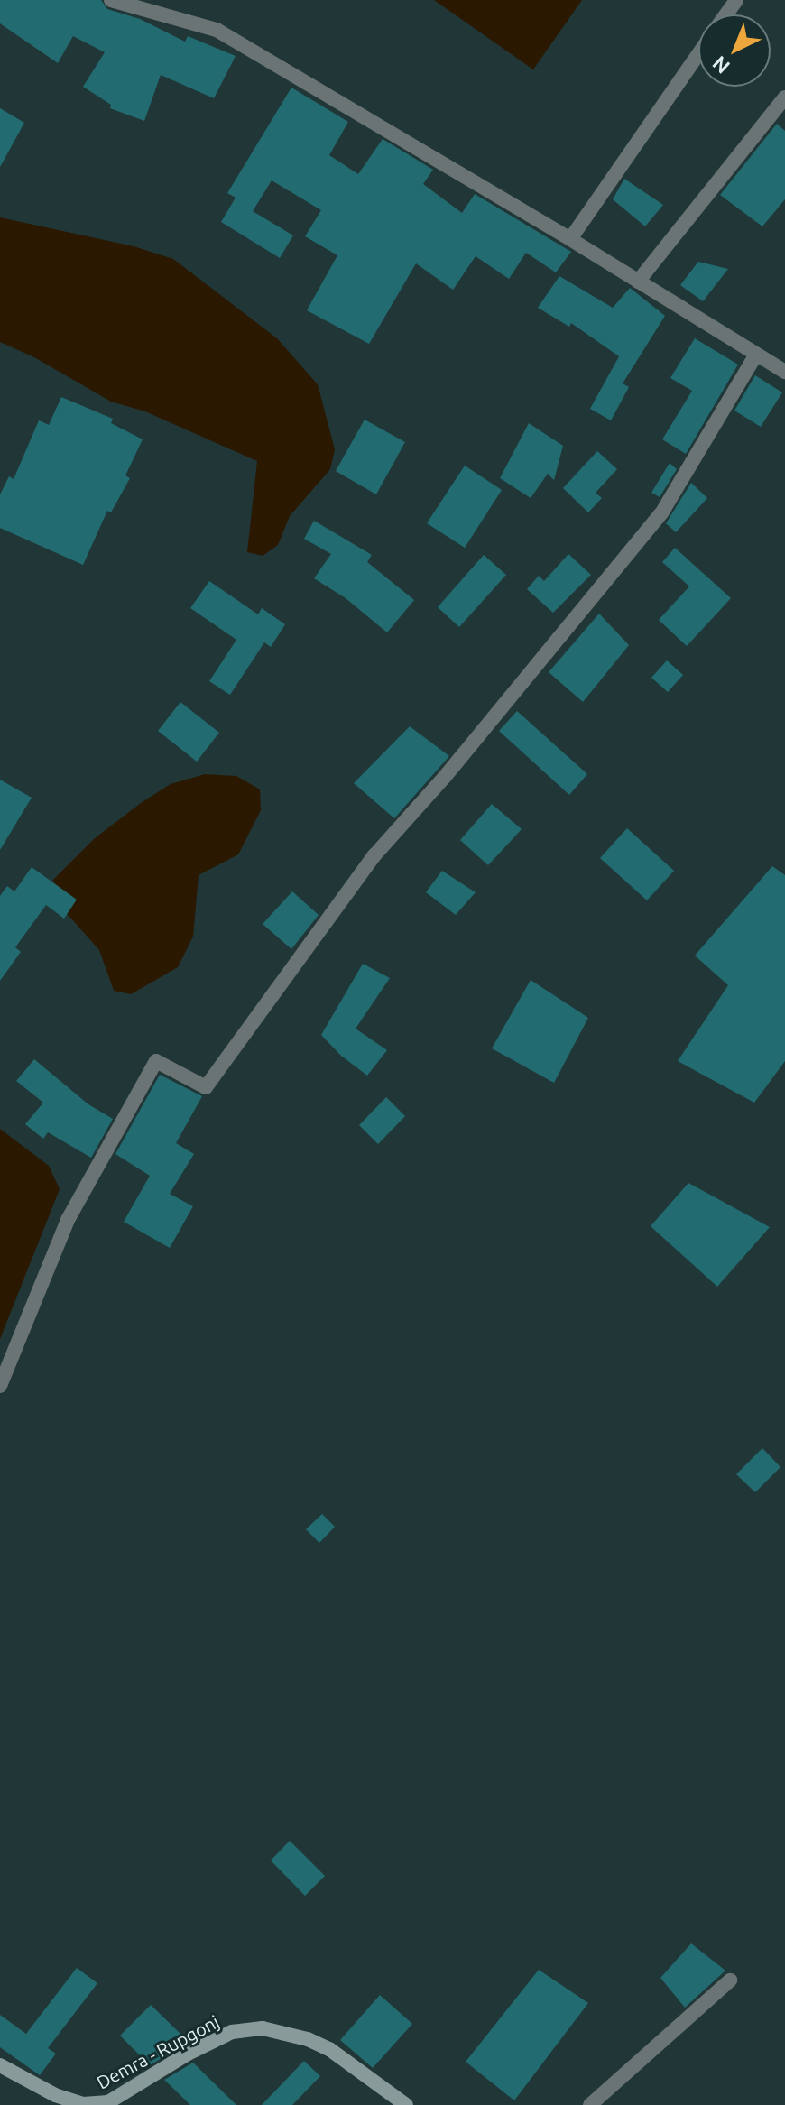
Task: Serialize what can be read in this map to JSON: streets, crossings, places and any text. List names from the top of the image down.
{
  "streets": {
    "street": ["Demra - Rupgonj"]
  },
  "north": "bottom left"
}
